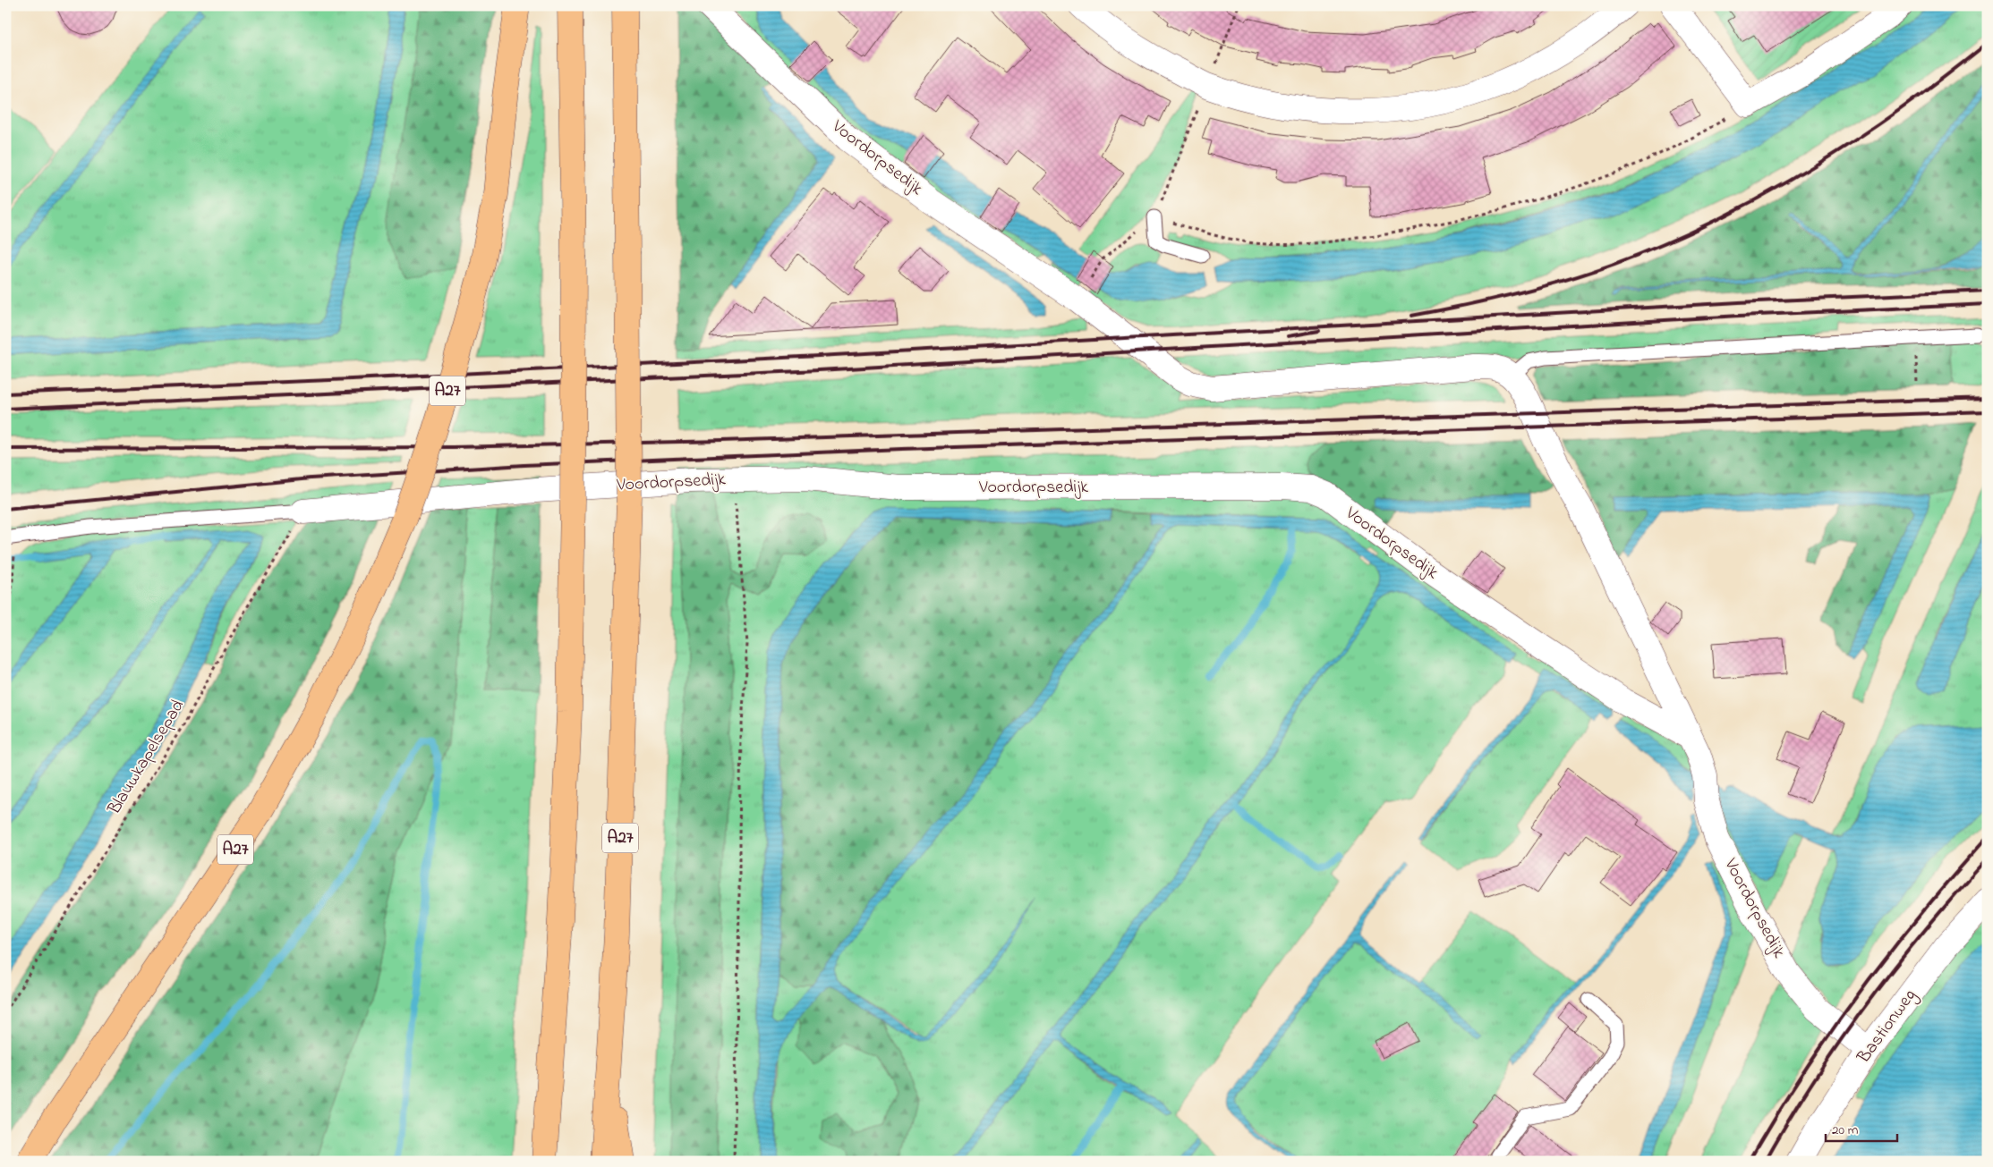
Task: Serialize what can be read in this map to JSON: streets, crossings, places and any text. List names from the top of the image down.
{
  "streets": {
    "highway": ["A27"],
    "street": ["Voordorpsedijk", "Bastionweg"],
    "path": ["Blauwkapelsepad"]
  },
  "crossings": [
    ["Voordorpsedijk", "Blauwkapelsepad"],
    ["Voordorpsedijk", "Bastionweg"]
  ],
  "scale_bar": "20 m"
}
